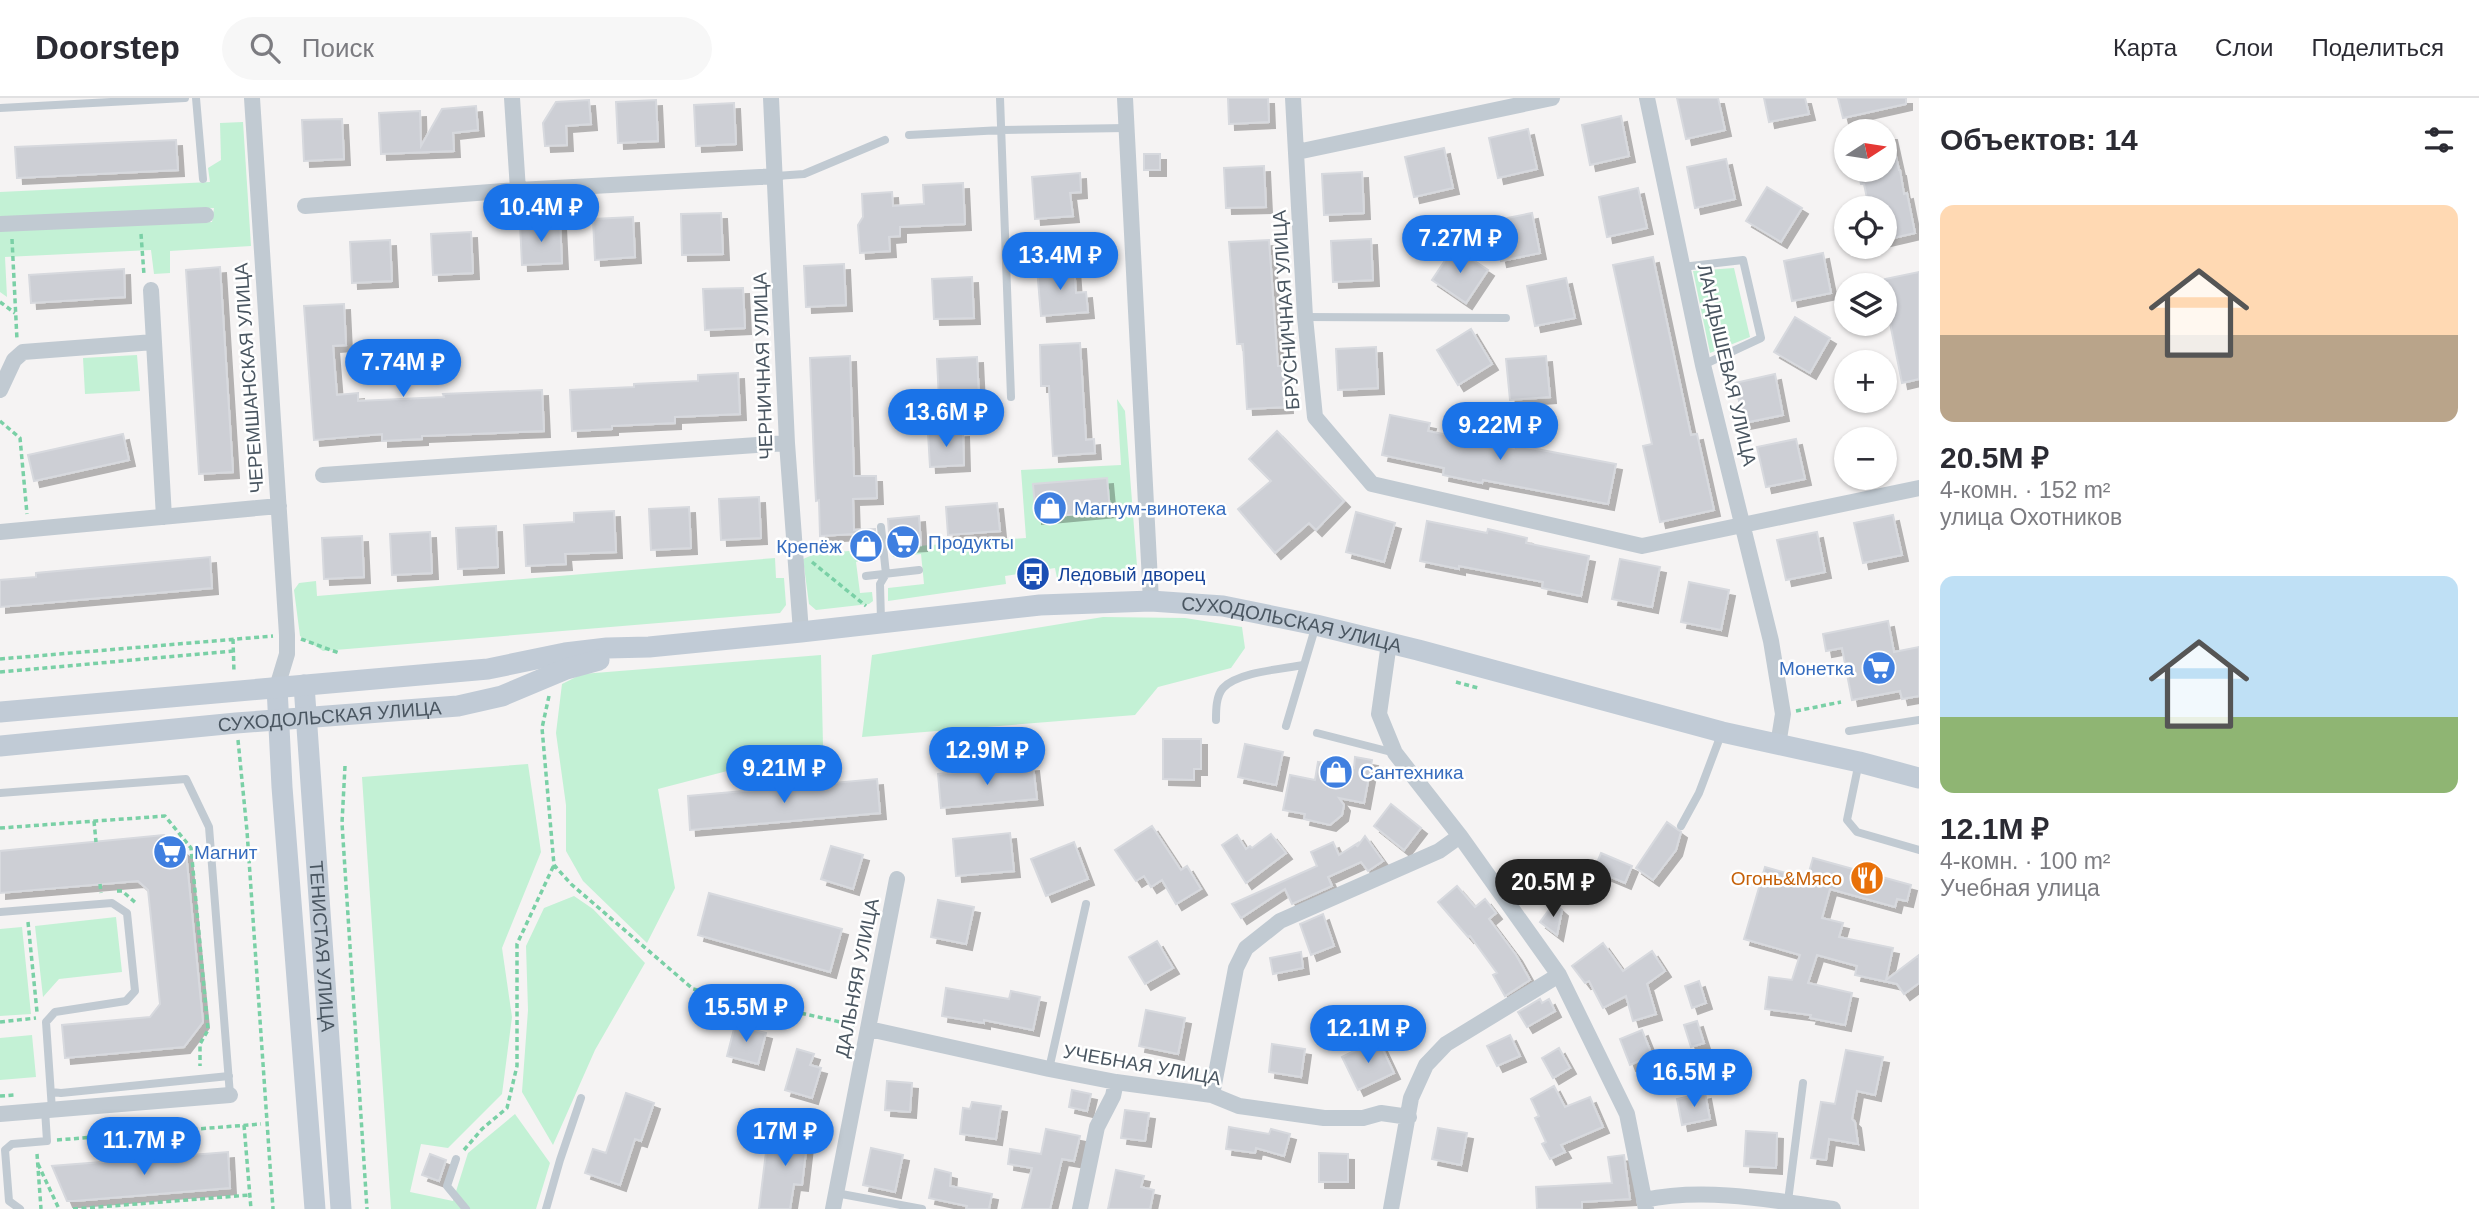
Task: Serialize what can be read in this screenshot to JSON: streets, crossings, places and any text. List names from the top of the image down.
{
  "streets": {
    "main road": ["СУХОДОЛЬСКАЯ УЛИЦА", "ТЕНИСТАЯ УЛИЦА"],
    "street": [
      "БРУСНИЧНАЯ УЛИЦА",
      "ЛАНДЫШЕВАЯ УЛИЦА",
      "ЧЕРНИЧНАЯ УЛИЦА",
      "ЧЕРЕМШАНСКАЯ УЛИЦА",
      "ДАЛЬНЯЯ УЛИЦА",
      "УЧЕБНАЯ УЛИЦА"
    ]
  },
  "crossings": [
    ["БРУСНИЧНАЯ УЛИЦА", "ЛАНДЫШЕВАЯ УЛИЦА"],
    ["ЛАНДЫШЕВАЯ УЛИЦА", "СУХОДОЛЬСКАЯ УЛИЦА"],
    ["ЧЕРНИЧНАЯ УЛИЦА", "СУХОДОЛЬСКАЯ УЛИЦА"],
    ["ЧЕРЕМШАНСКАЯ УЛИЦА", "СУХОДОЛЬСКАЯ УЛИЦА"],
    ["ЧЕРЕМШАНСКАЯ УЛИЦА", "ТЕНИСТАЯ УЛИЦА"],
    ["СУХОДОЛЬСКАЯ УЛИЦА", "ТЕНИСТАЯ УЛИЦА"],
    ["ДАЛЬНЯЯ УЛИЦА", "УЧЕБНАЯ УЛИЦА"]
  ],
  "places": {
    "shop": ["Магнум-винотека", "Крепёж", "Сантехника"],
    "supermarket": ["Продукты", "Монетка", "Магнит"],
    "bus stop": ["Ледовый дворец"],
    "restaurant": ["Огонь&Мясо"]
  },
  "north": "right",
  "page": {
    "header": "Doorstep",
    "search": "Поиск",
    "nav": ["Карта", "Слои", "Поделиться"],
    "heading": "Объектов: 14",
    "map_buttons": ["+", "−"],
    "list": [
      {
        "name": "20.5M ₽",
        "note": "4-комн. · 152 m² · улица Охотников"
      },
      {
        "name": "12.1M ₽",
        "note": "4-комн. · 100 m² · Учебная улица"
      }
    ],
    "price": [
      "10.4M ₽",
      "7.27M ₽",
      "13.4M ₽",
      "7.74M ₽",
      "13.6M ₽",
      "9.22M ₽",
      "12.9M ₽",
      "9.21M ₽",
      "20.5M ₽",
      "15.5M ₽",
      "12.1M ₽",
      "16.5M ₽",
      "17M ₽",
      "11.7M ₽"
    ]
  }
}
